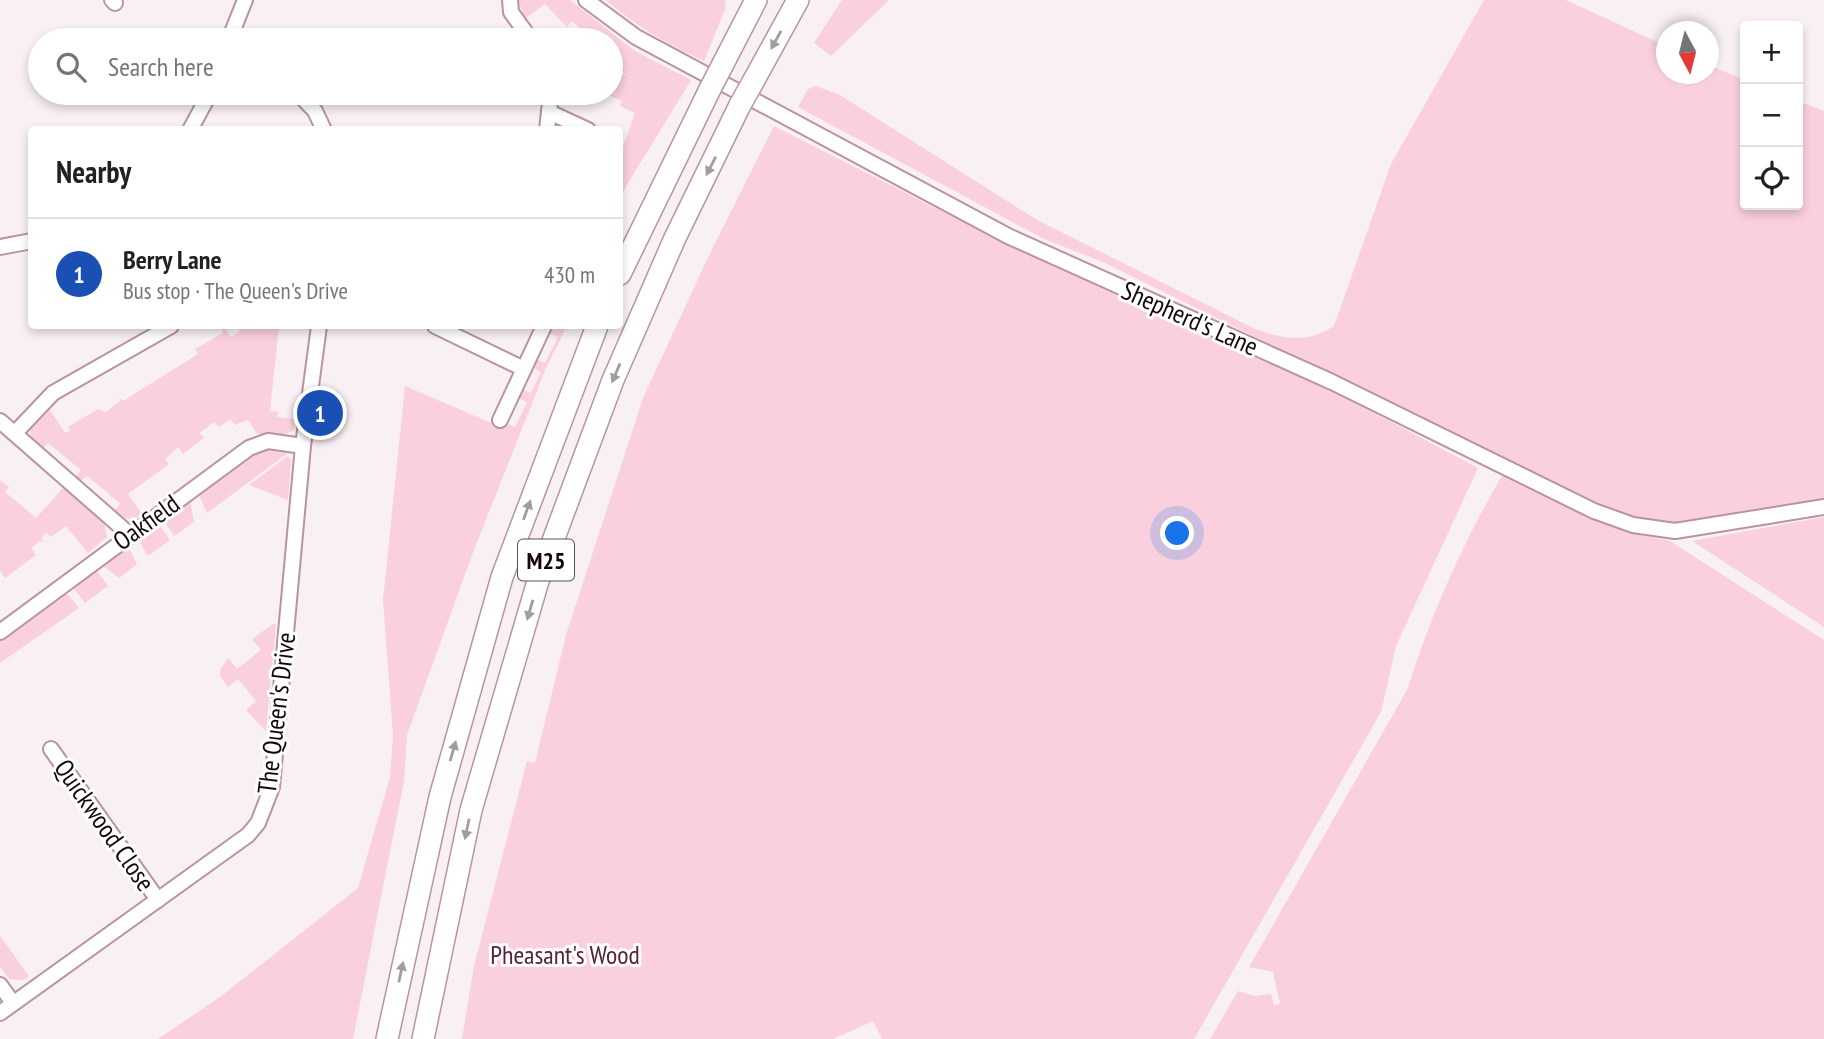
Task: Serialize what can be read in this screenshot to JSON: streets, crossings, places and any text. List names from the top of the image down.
{
  "streets": {
    "highway": ["M25"],
    "street": [
      "Shepherd's Lane",
      "Oakfield",
      "The Queen's Drive",
      "Quickwood Close"
    ]
  },
  "crossings": [
    ["Oakfield", "The Queen's Drive"],
    ["The Queen's Drive", "Quickwood Close"]
  ],
  "parks": ["Pheasant's Wood"],
  "north": "bottom",
  "page": {
    "map_buttons": ["+", "−"],
    "search": "Search here",
    "heading": "Nearby",
    "list": [
      {
        "mark": "1",
        "name": "Berry Lane",
        "note": "Bus stop · The Queen's Drive",
        "value": "430 m"
      }
    ],
    "pins": "1"
  }
}
